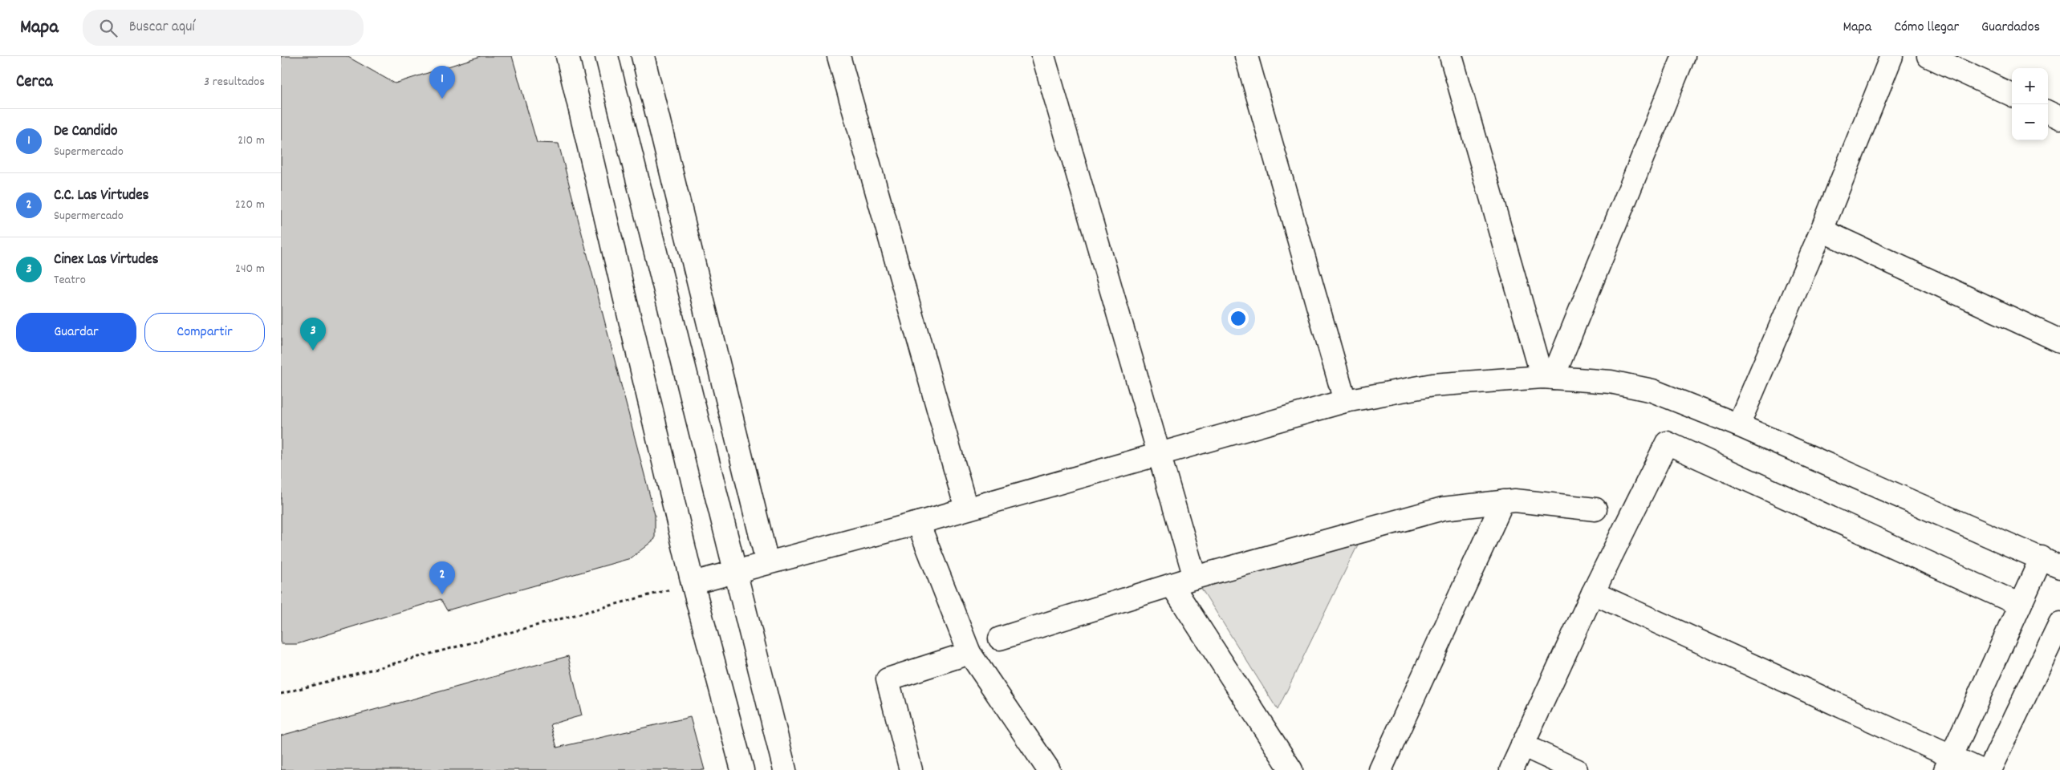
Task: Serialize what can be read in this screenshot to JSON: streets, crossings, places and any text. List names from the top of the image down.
{
  "page": {
    "header": "Mapa",
    "search": "Buscar aquí",
    "nav": ["Mapa", "Cómo llegar", "Guardados"],
    "heading": ["Cerca", "3 resultados"],
    "pins": ["1", "3", "2"],
    "map_buttons": ["+", "−"],
    "list": [
      {
        "mark": "1",
        "name": "De Candido",
        "note": "Supermercado",
        "value": "210 m"
      },
      {
        "mark": "2",
        "name": "C.C. Las Virtudes",
        "note": "Supermercado",
        "value": "220 m"
      },
      {
        "mark": "3",
        "name": "Cinex Las Virtudes",
        "note": "Teatro",
        "value": "240 m"
      }
    ],
    "buttons": ["Guardar", "Compartir"]
  }
}
